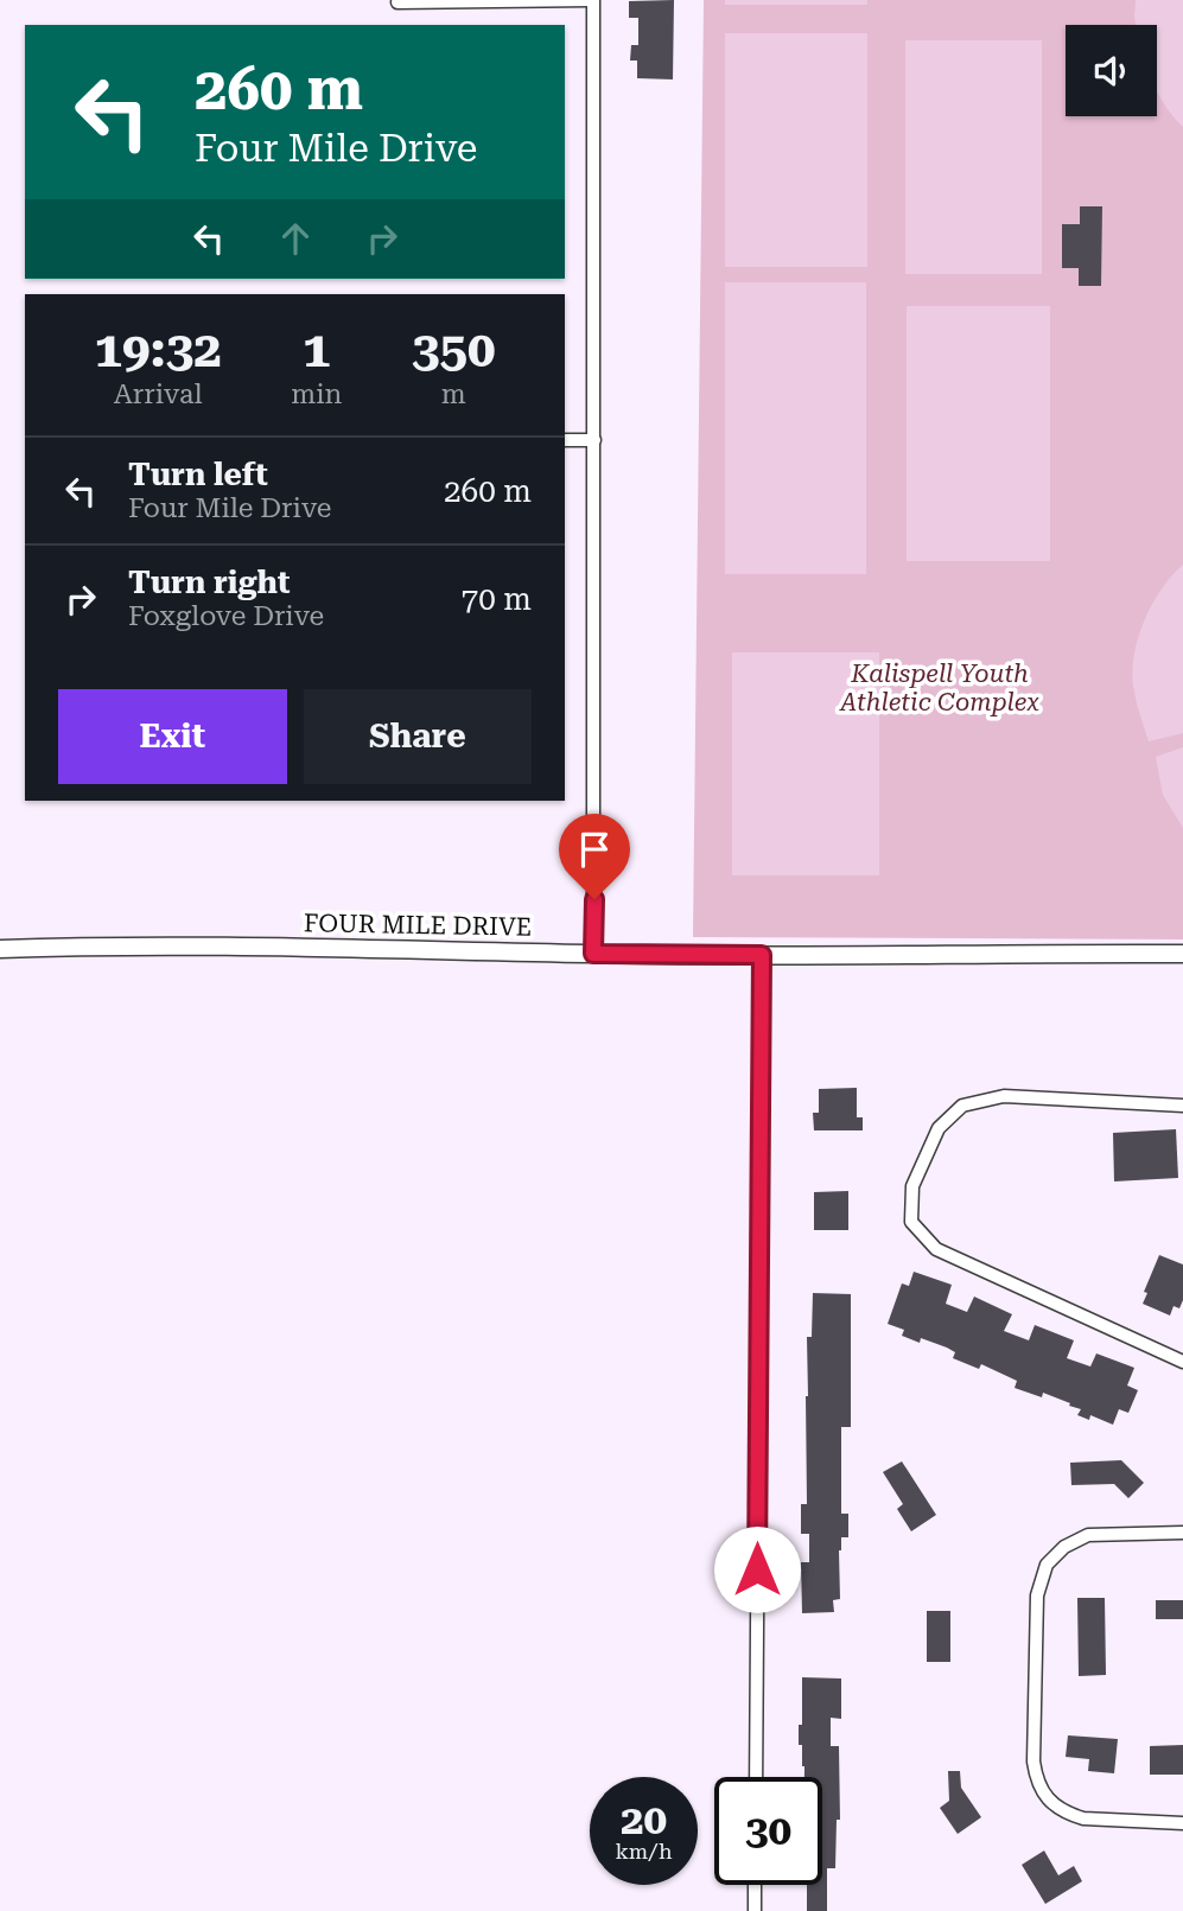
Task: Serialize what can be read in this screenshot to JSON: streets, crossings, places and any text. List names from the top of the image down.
{
  "streets": {
    "street": ["FOUR MILE DRIVE"]
  },
  "parks": ["Kalispell Youth Athletic Complex"],
  "page": {
    "turn": ["260 m", "Four Mile Drive"],
    "eta": [
      "19:32",
      "Arrival",
      "1",
      "min",
      "350",
      "m"
    ],
    "list": [
      {
        "name": "Turn left",
        "note": "Four Mile Drive",
        "value": "260 m"
      },
      {
        "name": "Turn right",
        "note": "Foxglove Drive",
        "value": "70 m"
      }
    ],
    "buttons": ["Exit", "Share"],
    "speed": "20 km/h",
    "limit": "30"
  }
}
